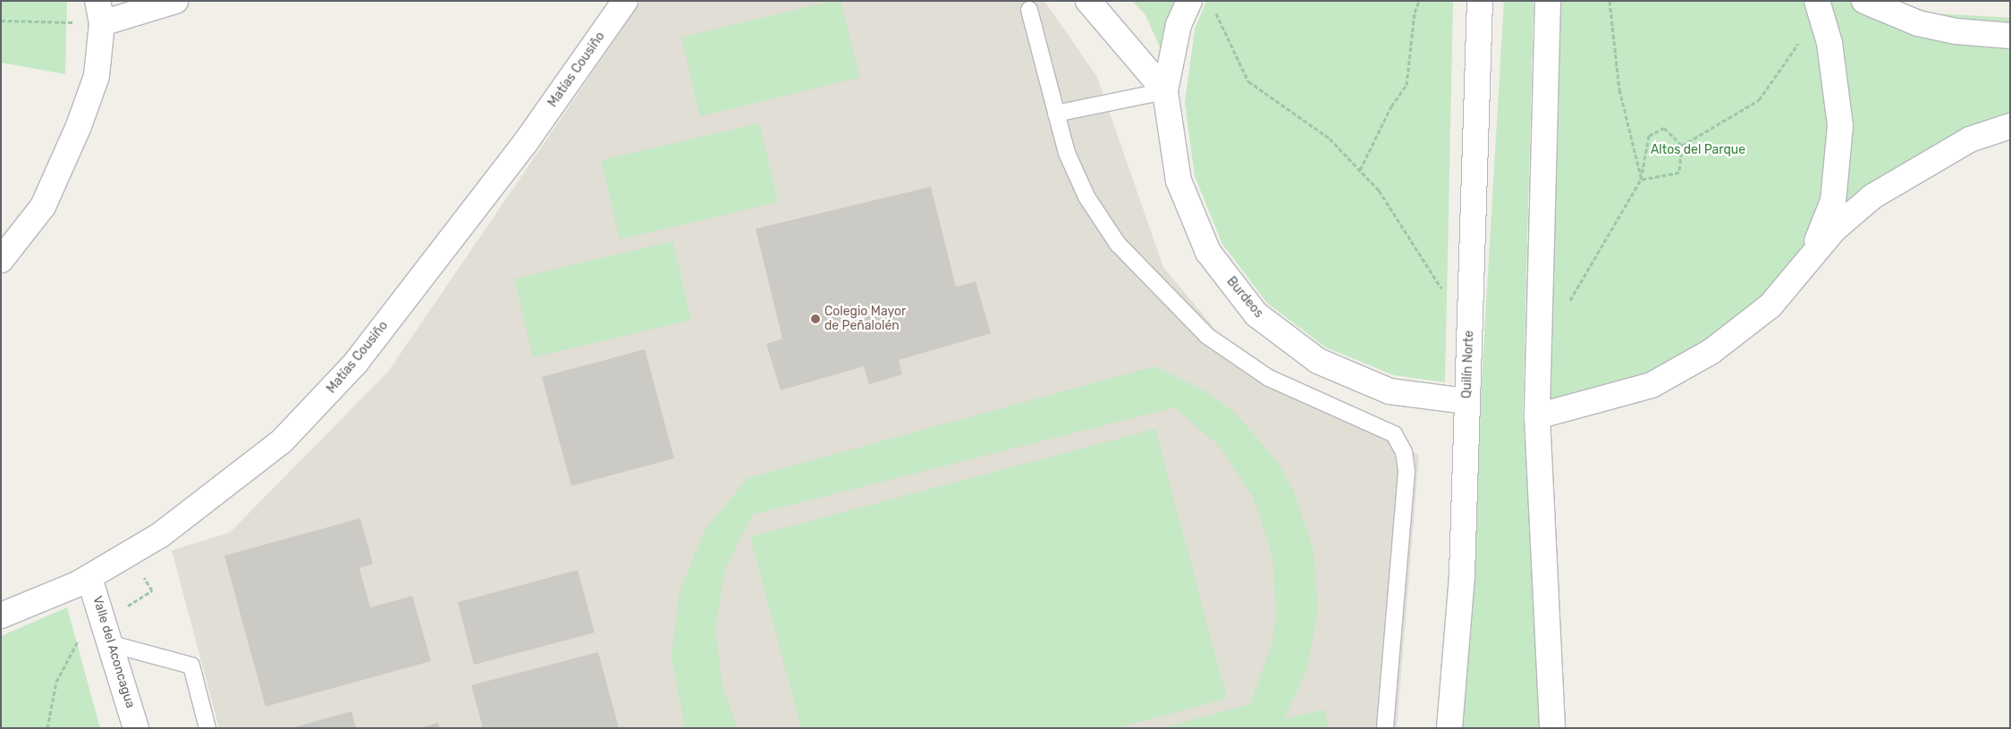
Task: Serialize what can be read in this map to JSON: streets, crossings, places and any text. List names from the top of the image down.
{
  "streets": {
    "street": [
      "Matías Cousiño",
      "Burdeos",
      "Quilín Norte",
      "Valle del Aconcagua"
    ]
  },
  "crossings": [
    ["Matías Cousiño", "Valle del Aconcagua"],
    ["Burdeos", "Quilín Norte"]
  ],
  "parks": ["Altos del Parque"],
  "places": ["Colegio Mayor de Peñalolén"]
}
